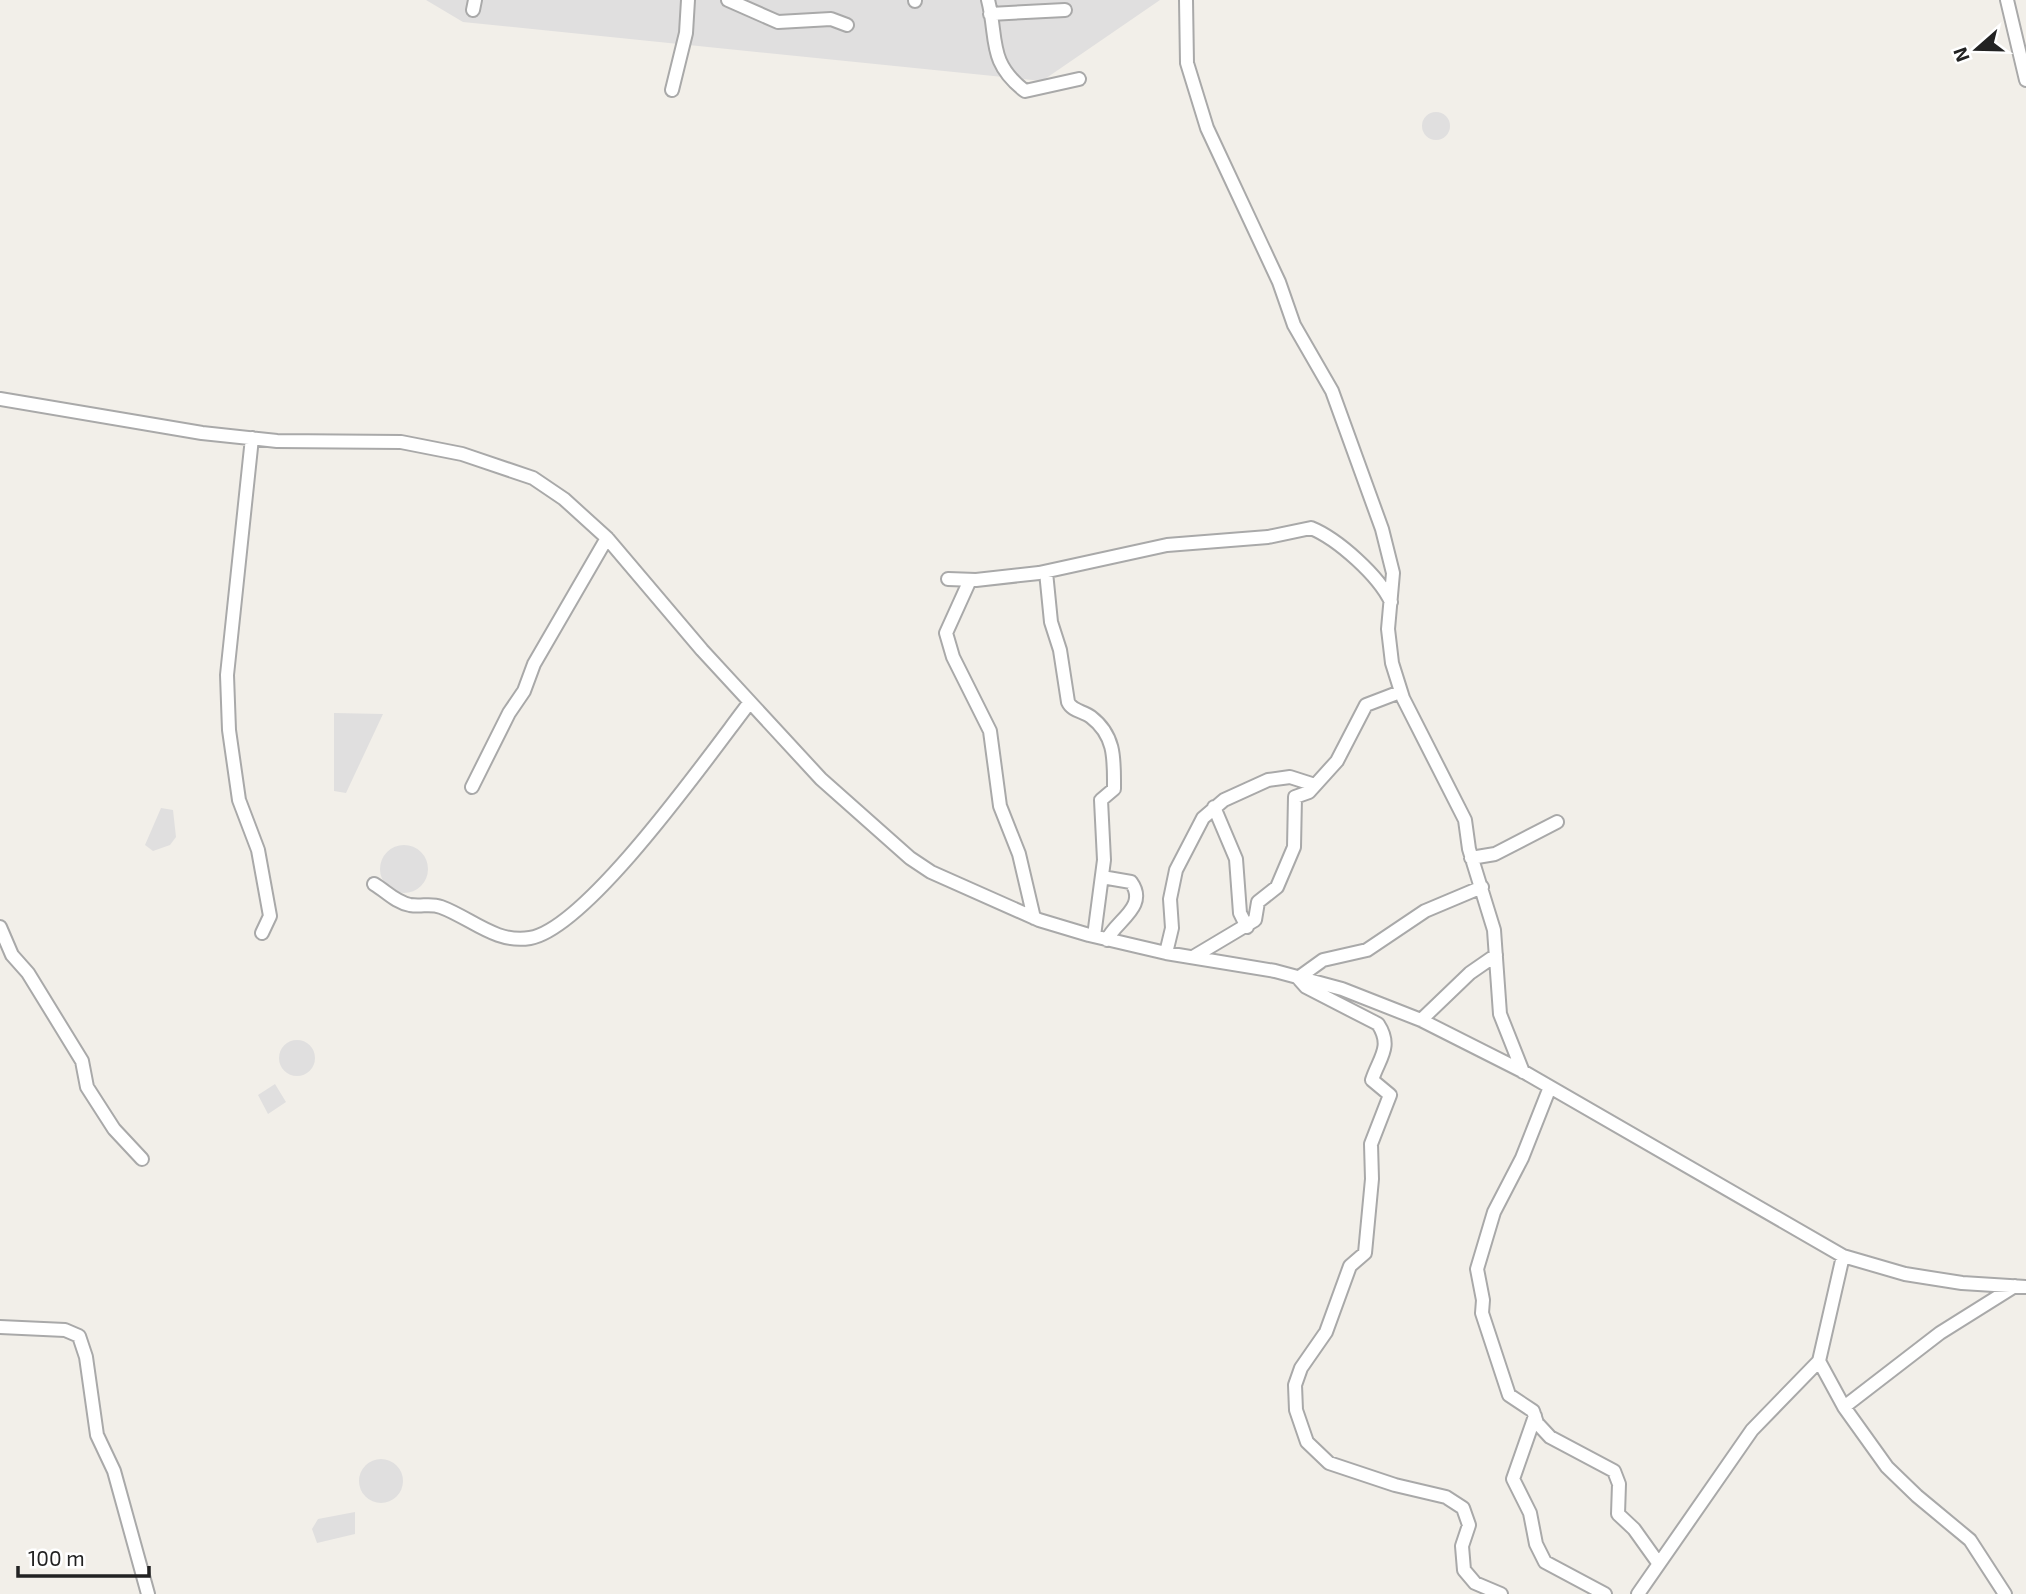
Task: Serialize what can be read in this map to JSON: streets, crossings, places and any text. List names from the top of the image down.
{
  "scale_bar": "100 m",
  "north": "left"
}
